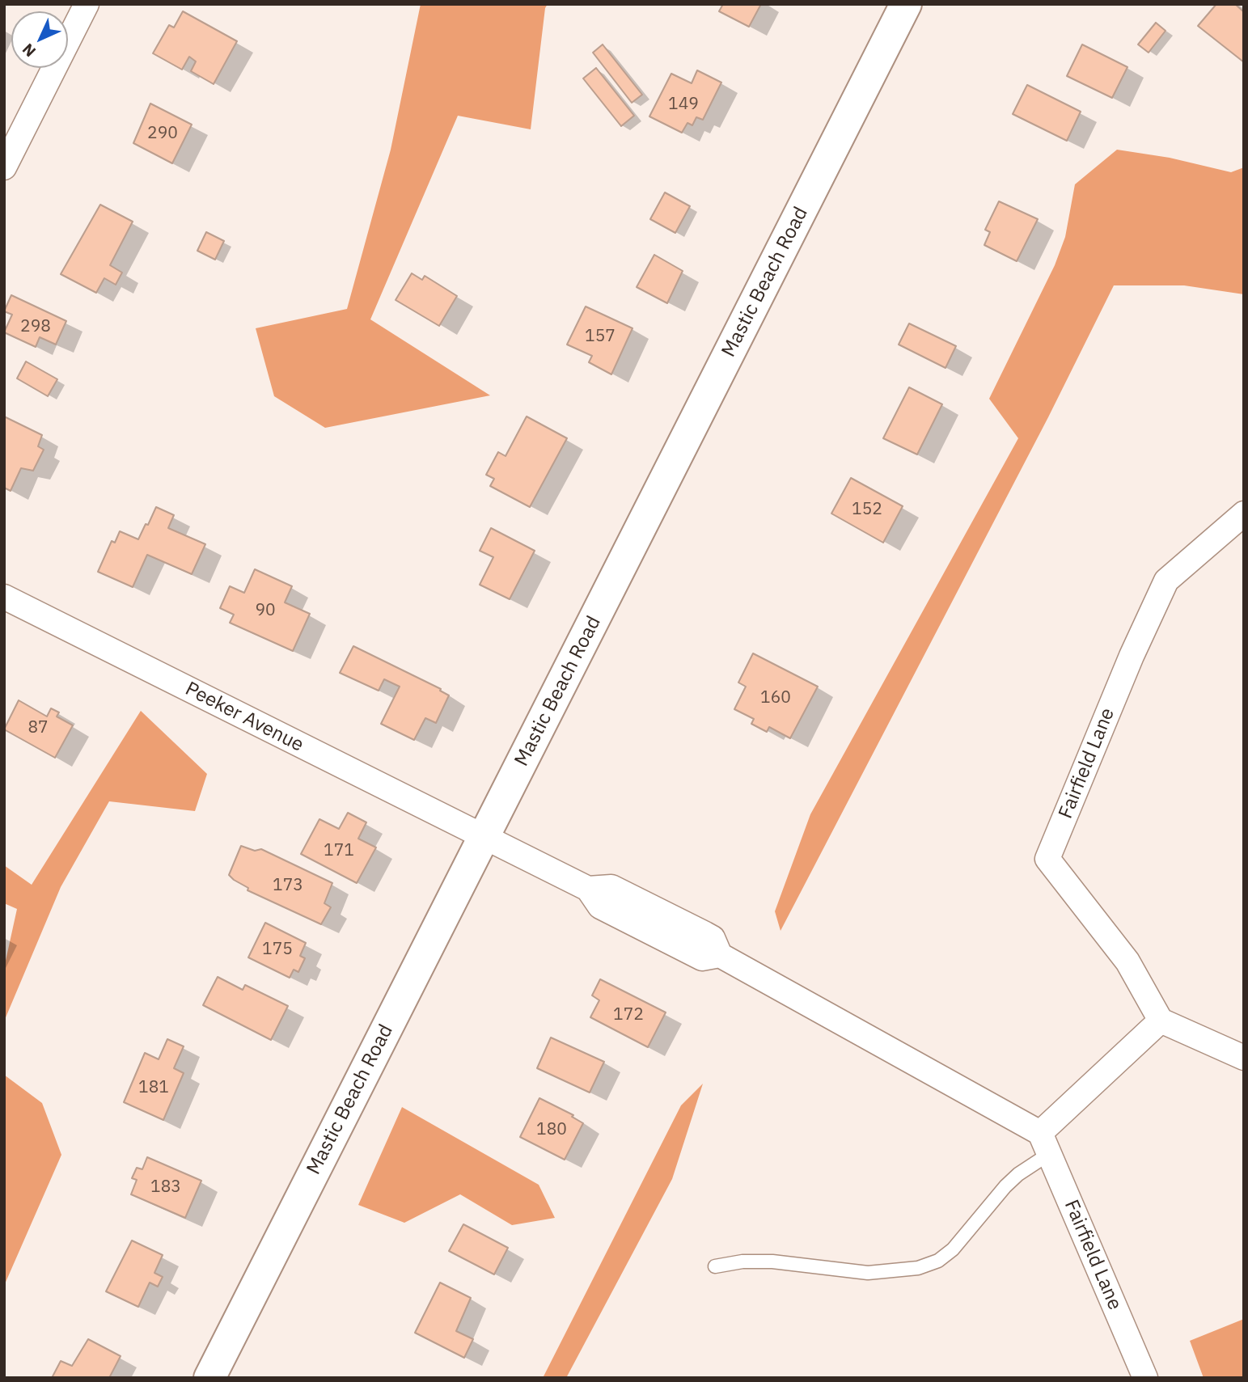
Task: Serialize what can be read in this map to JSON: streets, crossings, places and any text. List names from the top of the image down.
{
  "streets": {
    "street": ["Mastic Beach Road", "Peeker Avenue", "Fairfield Lane"]
  },
  "crossings": [
    ["Mastic Beach Road", "Peeker Avenue"]
  ],
  "house_numbers": [
    "149",
    "290",
    "298",
    "157",
    "152",
    "90",
    "160",
    "87",
    "171",
    "173",
    "175",
    "172",
    "181",
    "180",
    "183"
  ],
  "north": "bottom left"
}
